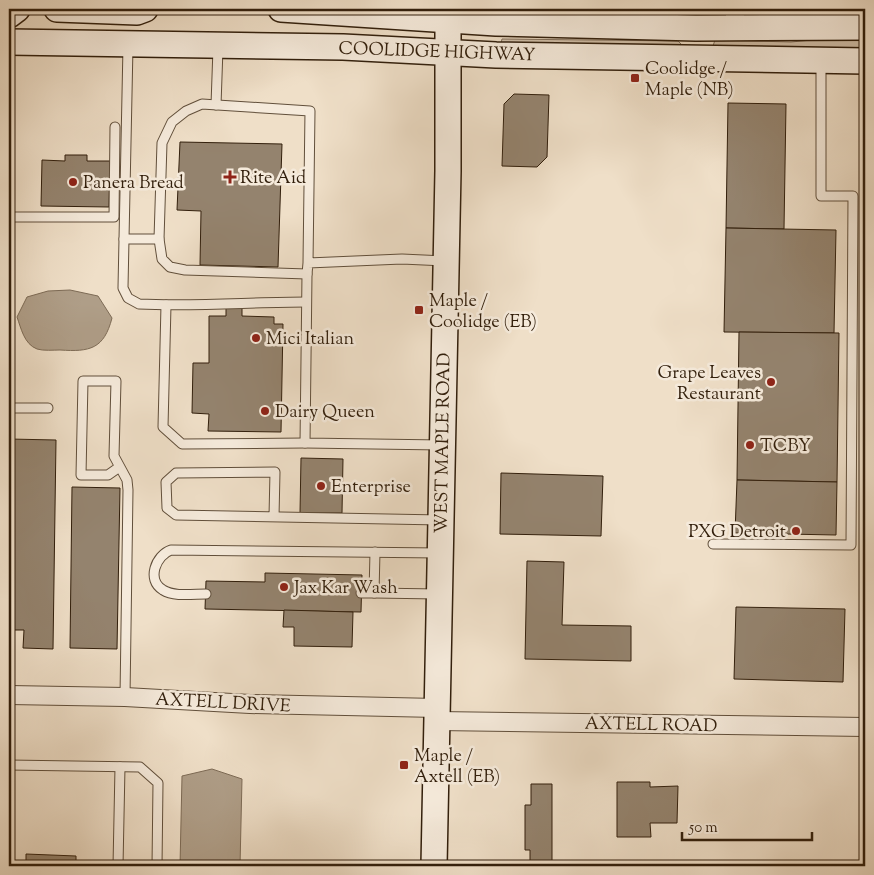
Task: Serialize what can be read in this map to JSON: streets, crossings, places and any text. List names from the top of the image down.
{
  "streets": {
    "main road": ["COOLIDGE HIGHWAY", "WEST MAPLE ROAD"],
    "street": ["AXTELL DRIVE", "AXTELL ROAD"]
  },
  "crossings": [
    ["COOLIDGE HIGHWAY", "WEST MAPLE ROAD"],
    ["WEST MAPLE ROAD", "AXTELL DRIVE"],
    ["WEST MAPLE ROAD", "AXTELL ROAD"],
    ["AXTELL DRIVE", "AXTELL ROAD"]
  ],
  "places": {
    "transit": ["Coolidge / Maple (NB)", "Maple / Coolidge (EB)", "Maple / Axtell (EB)"],
    "health": ["Rite Aid"],
    "other": [
      "Panera Bread",
      "Mici Italian",
      "Grape Leaves Restaurant",
      "Dairy Queen",
      "TCBY",
      "Enterprise",
      "PXG Detroit",
      "Jax Kar Wash"
    ]
  },
  "scale_bar": "50 m"
}
